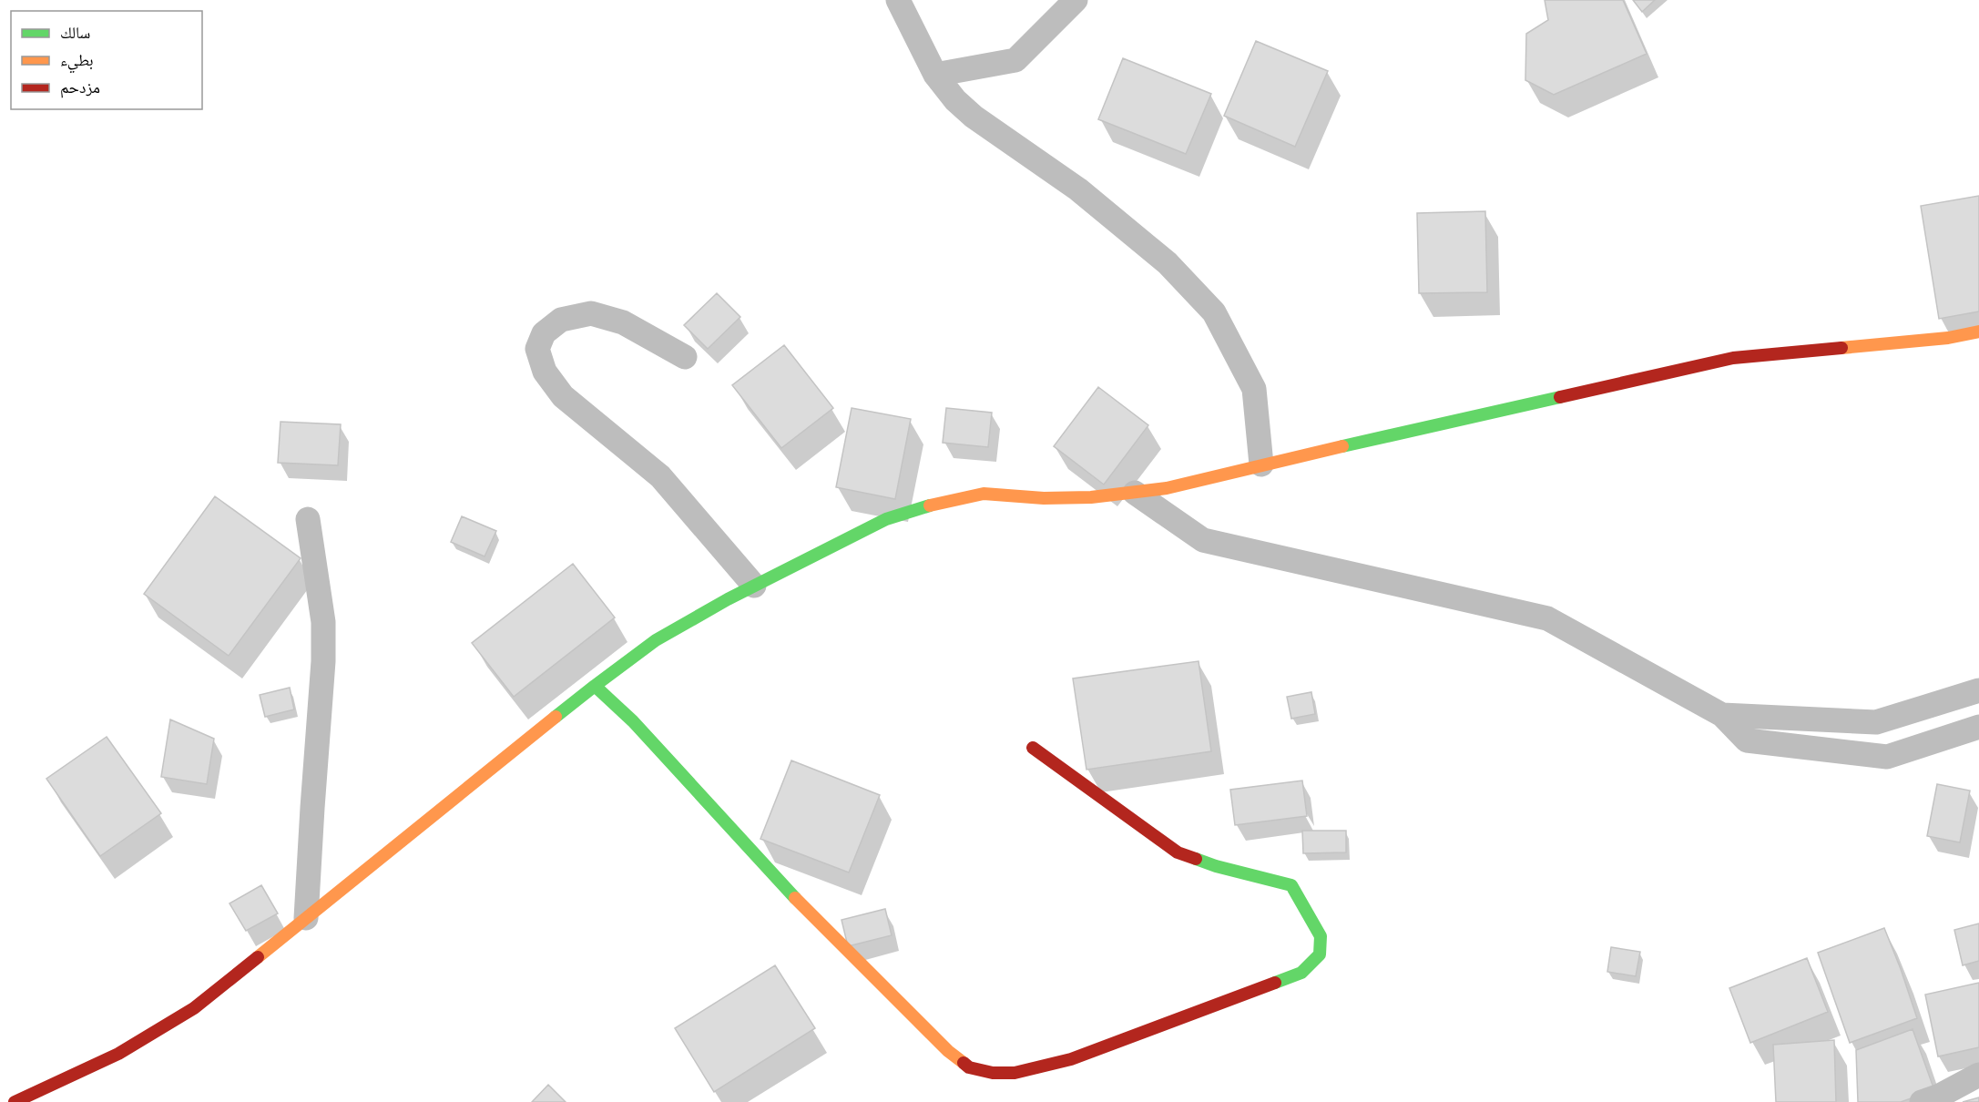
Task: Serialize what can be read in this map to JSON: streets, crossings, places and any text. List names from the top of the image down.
{
  "legend": ["سالك", "بطيء", "مزدحم"]
}
